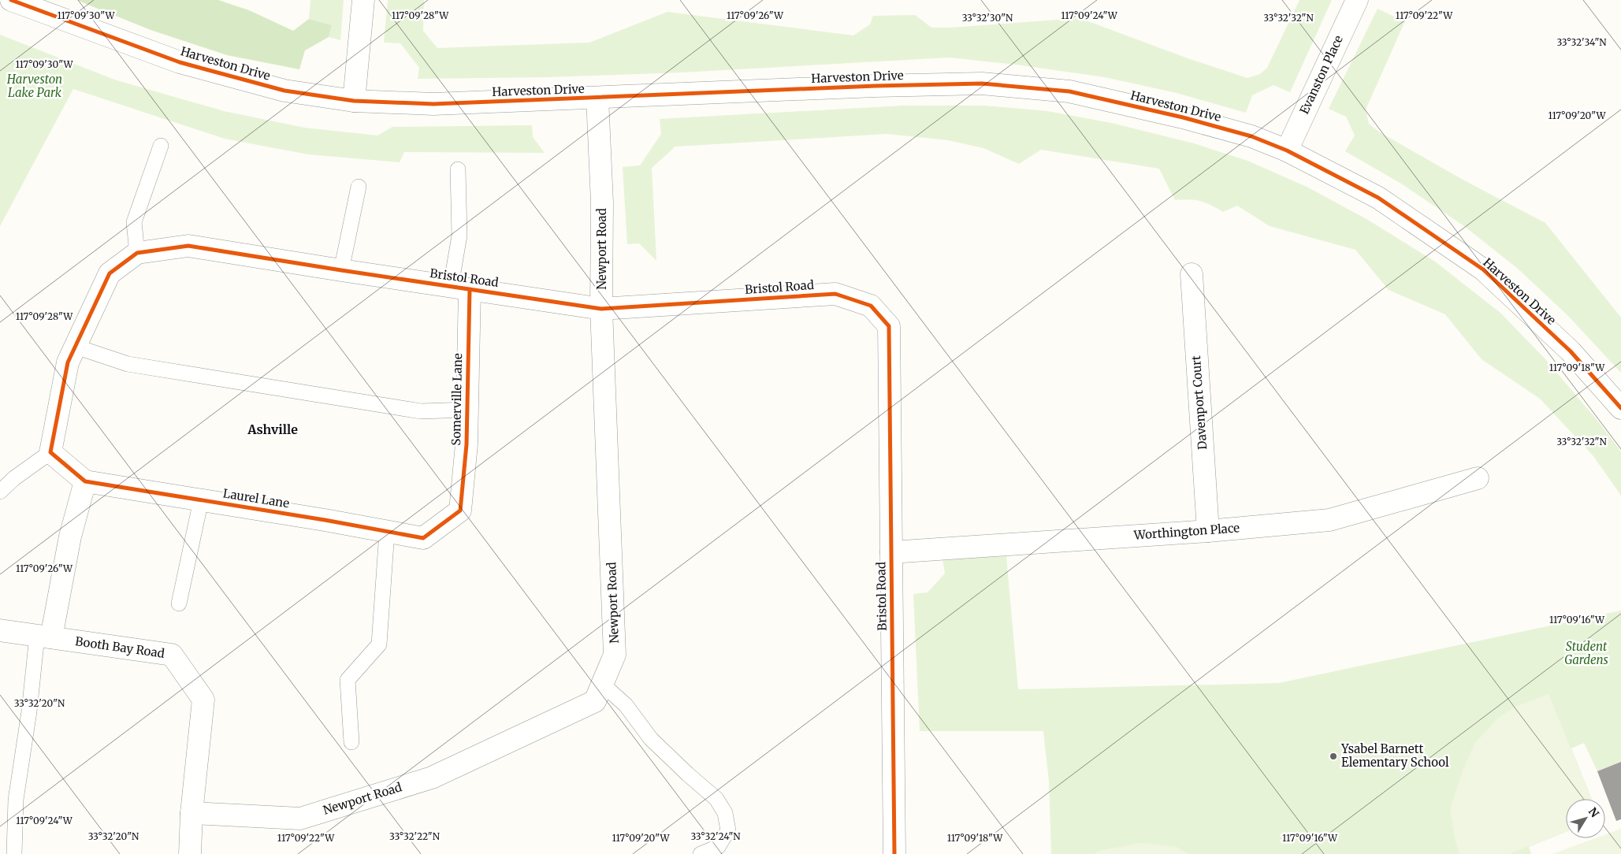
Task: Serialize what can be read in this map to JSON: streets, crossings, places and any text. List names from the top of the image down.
{
  "streets": {
    "street": [
      "Harveston Drive",
      "Evanston Place",
      "Newport Road",
      "Bristol Road",
      "Somerville Lane",
      "Davenport Court",
      "Laurel Lane",
      "Worthington Place",
      "Booth Bay Road"
    ]
  },
  "crossings": [
    ["Harveston Drive", "Evanston Place"],
    ["Harveston Drive", "Newport Road"],
    ["Newport Road", "Bristol Road"],
    ["Newport Road", "Booth Bay Road"],
    ["Bristol Road", "Somerville Lane"],
    ["Bristol Road", "Worthington Place"],
    ["Somerville Lane", "Laurel Lane"],
    ["Davenport Court", "Worthington Place"]
  ],
  "districts": ["Ashville"],
  "parks": ["Harveston Lake Park", "Student Gardens"],
  "places": ["Ysabel Barnett Elementary School"],
  "north": "top right",
  "coordinates": [
    "117°09'30\"W",
    "117°09'28\"W",
    "117°09'26\"W",
    "117°09'24\"W",
    "117°09'22\"W",
    "33°32'30\"N",
    "33°32'32\"N",
    "33°32'34\"N",
    "117°09'20\"W",
    "117°09'18\"W",
    "117°09'16\"W",
    "33°32'20\"N",
    "33°32'22\"N",
    "33°32'24\"N"
  ]
}
